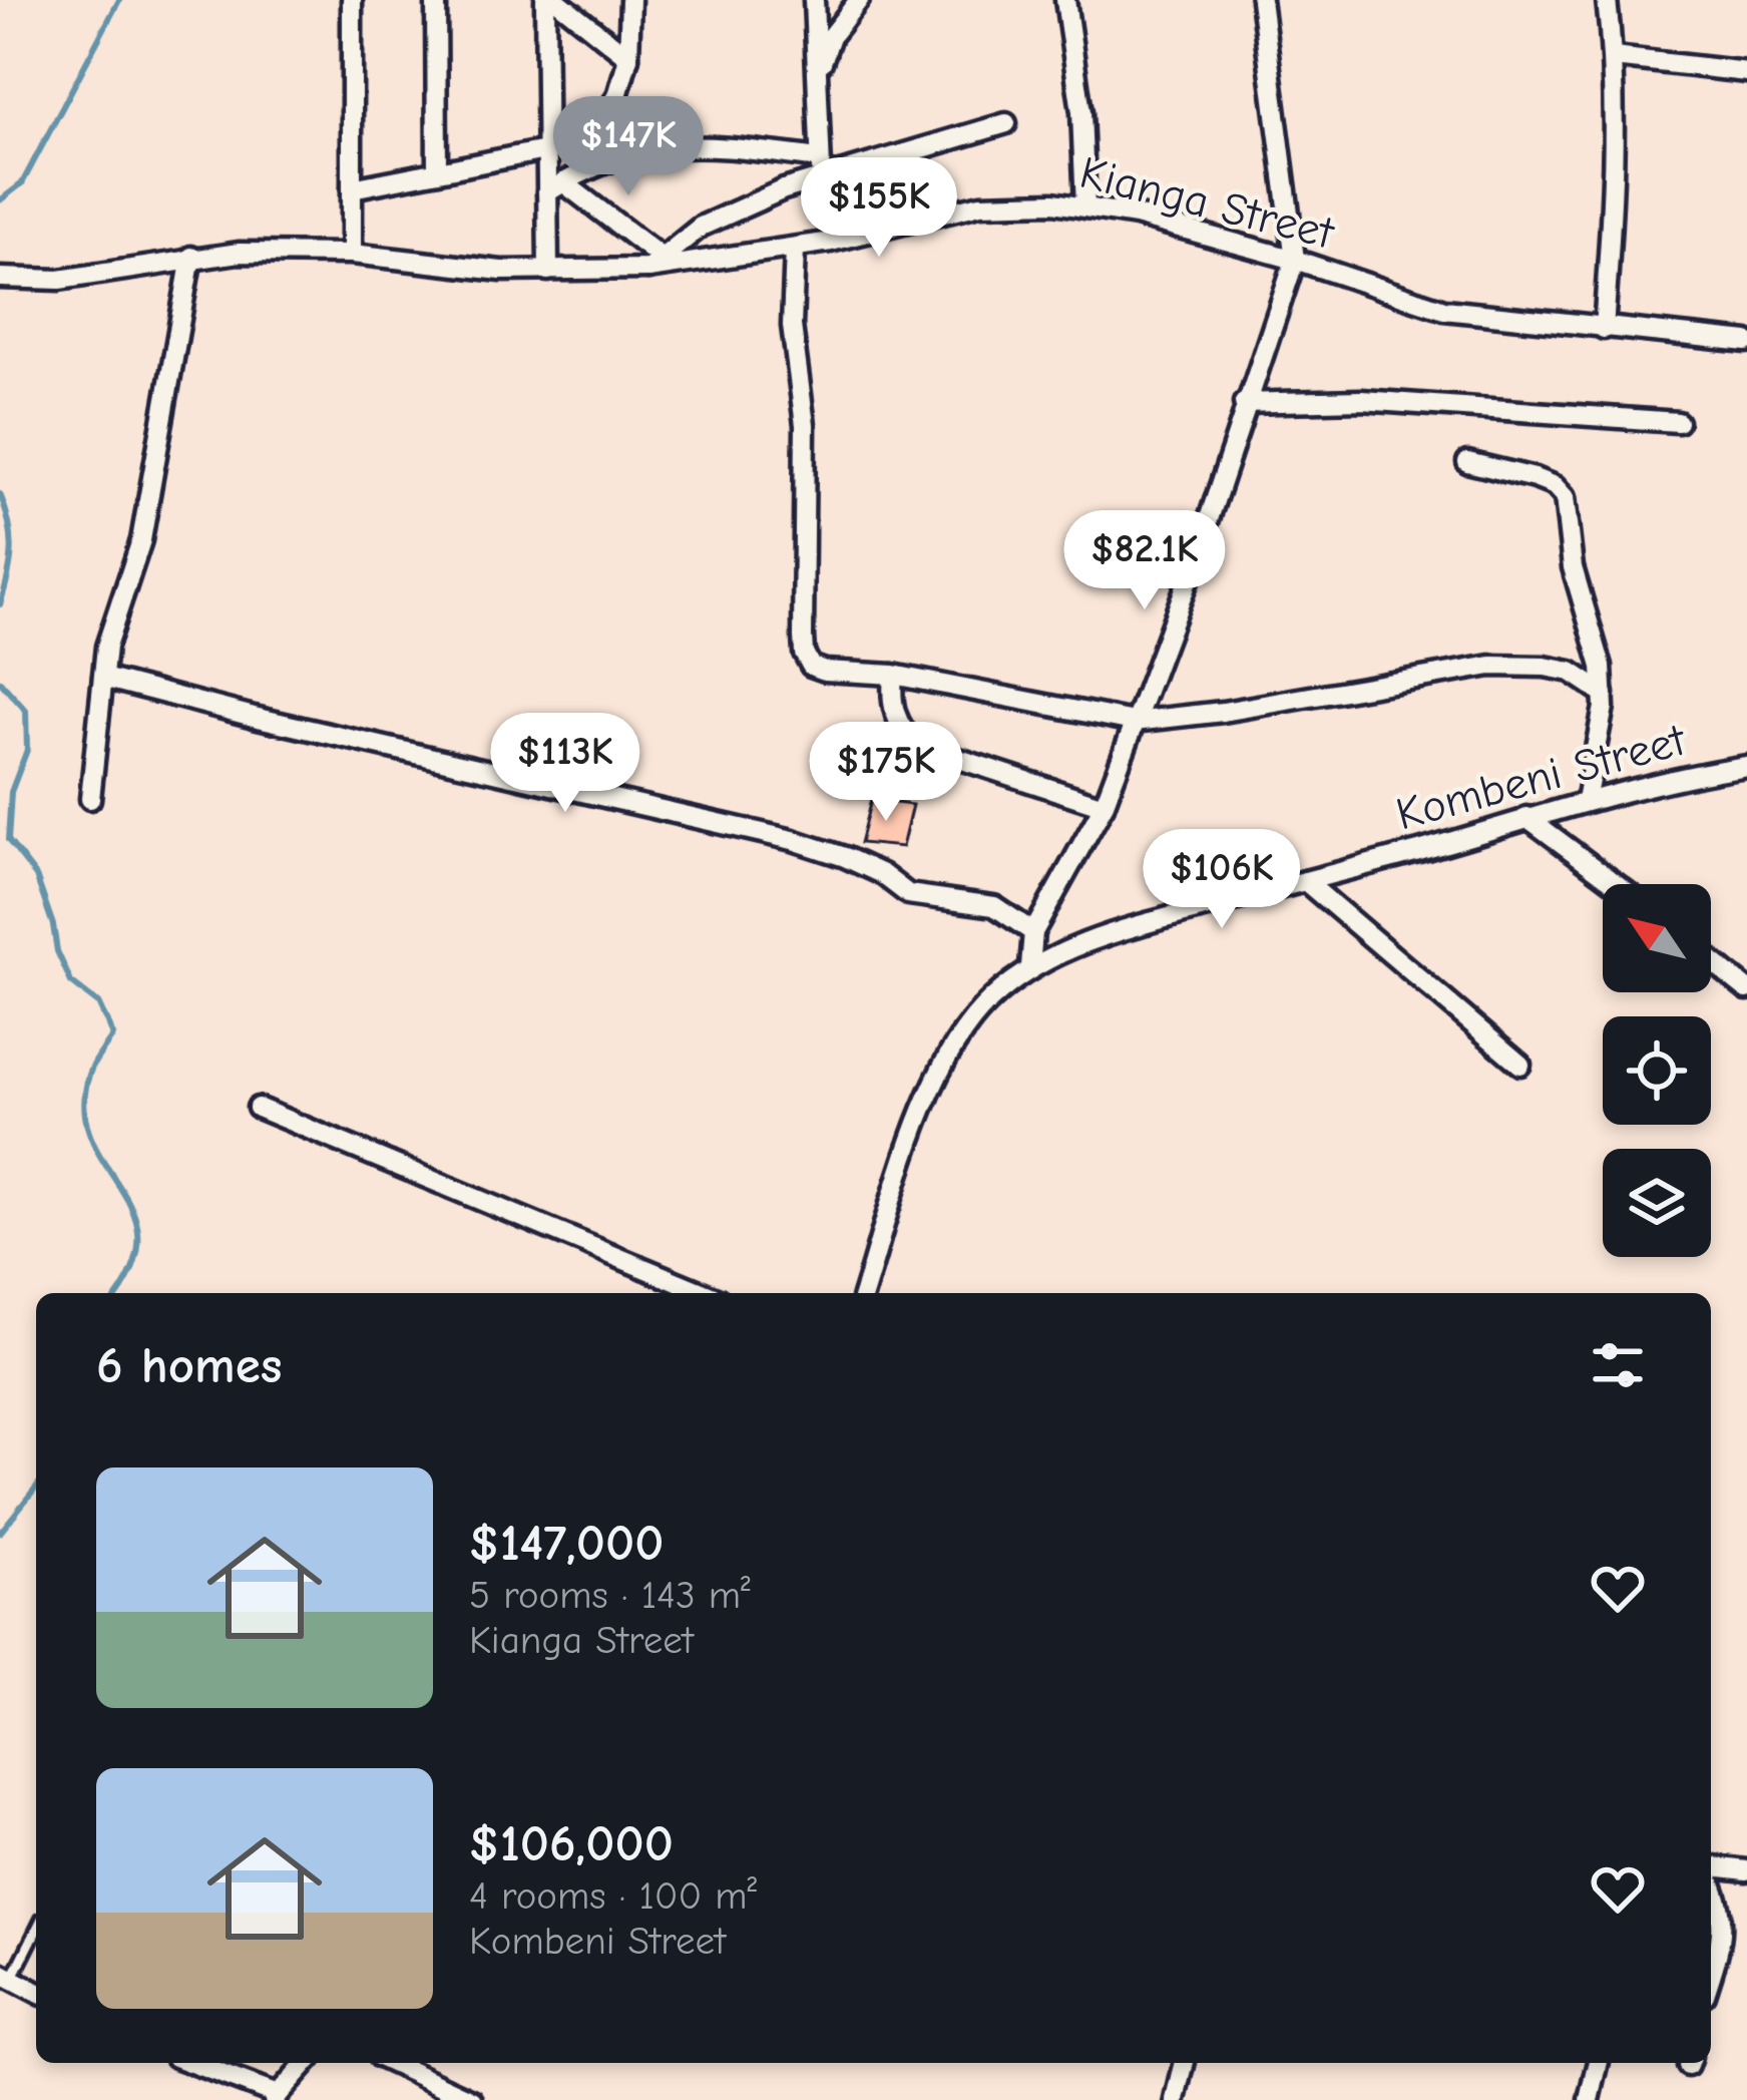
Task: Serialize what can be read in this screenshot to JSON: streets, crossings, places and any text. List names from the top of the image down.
{
  "streets": {
    "street": ["Kianga Street", "Kombeni Street"]
  },
  "north": "top left",
  "page": {
    "price": [
      "$147K",
      "$155K",
      "$82.1K",
      "$113K",
      "$175K",
      "$106K"
    ],
    "heading": "6 homes",
    "list": [
      {
        "name": "$147,000",
        "note": "5 rooms · 143 m² · Kianga Street"
      },
      {
        "name": "$106,000",
        "note": "4 rooms · 100 m² · Kombeni Street"
      }
    ]
  }
}
